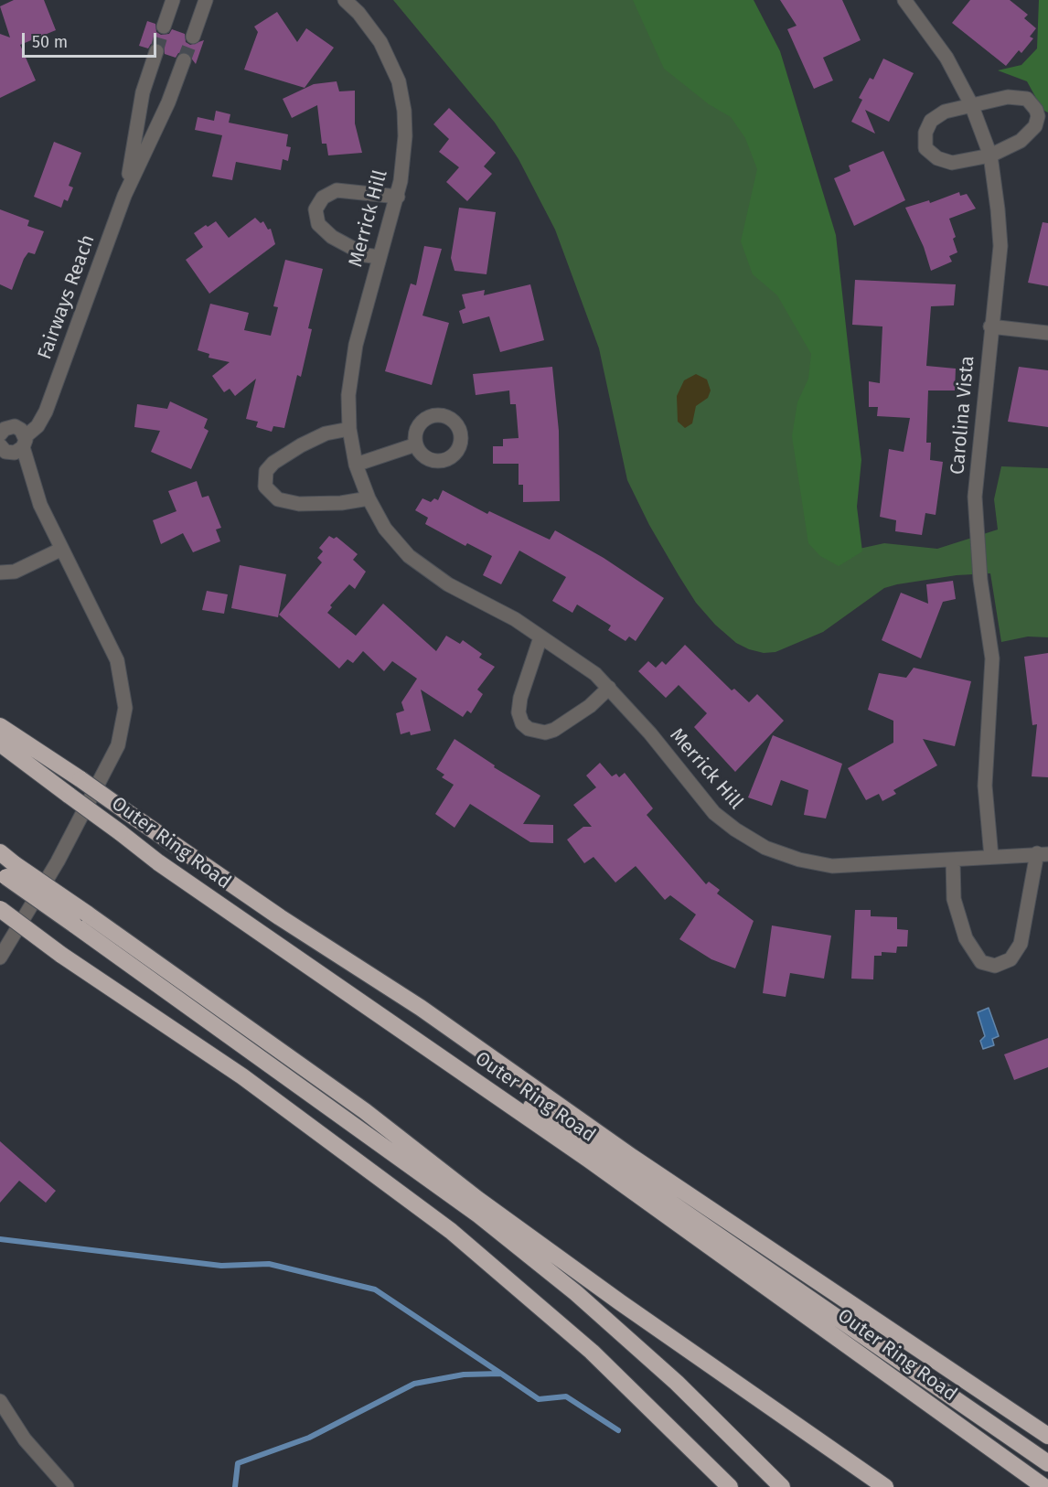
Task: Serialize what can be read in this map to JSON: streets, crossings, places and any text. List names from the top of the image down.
{
  "streets": {
    "highway": ["Outer Ring Road"],
    "street": ["Merrick Hill", "Fairways Reach", "Carolina Vista"]
  },
  "crossings": [
    ["Merrick Hill", "Carolina Vista"]
  ],
  "scale_bar": "50 m"
}
